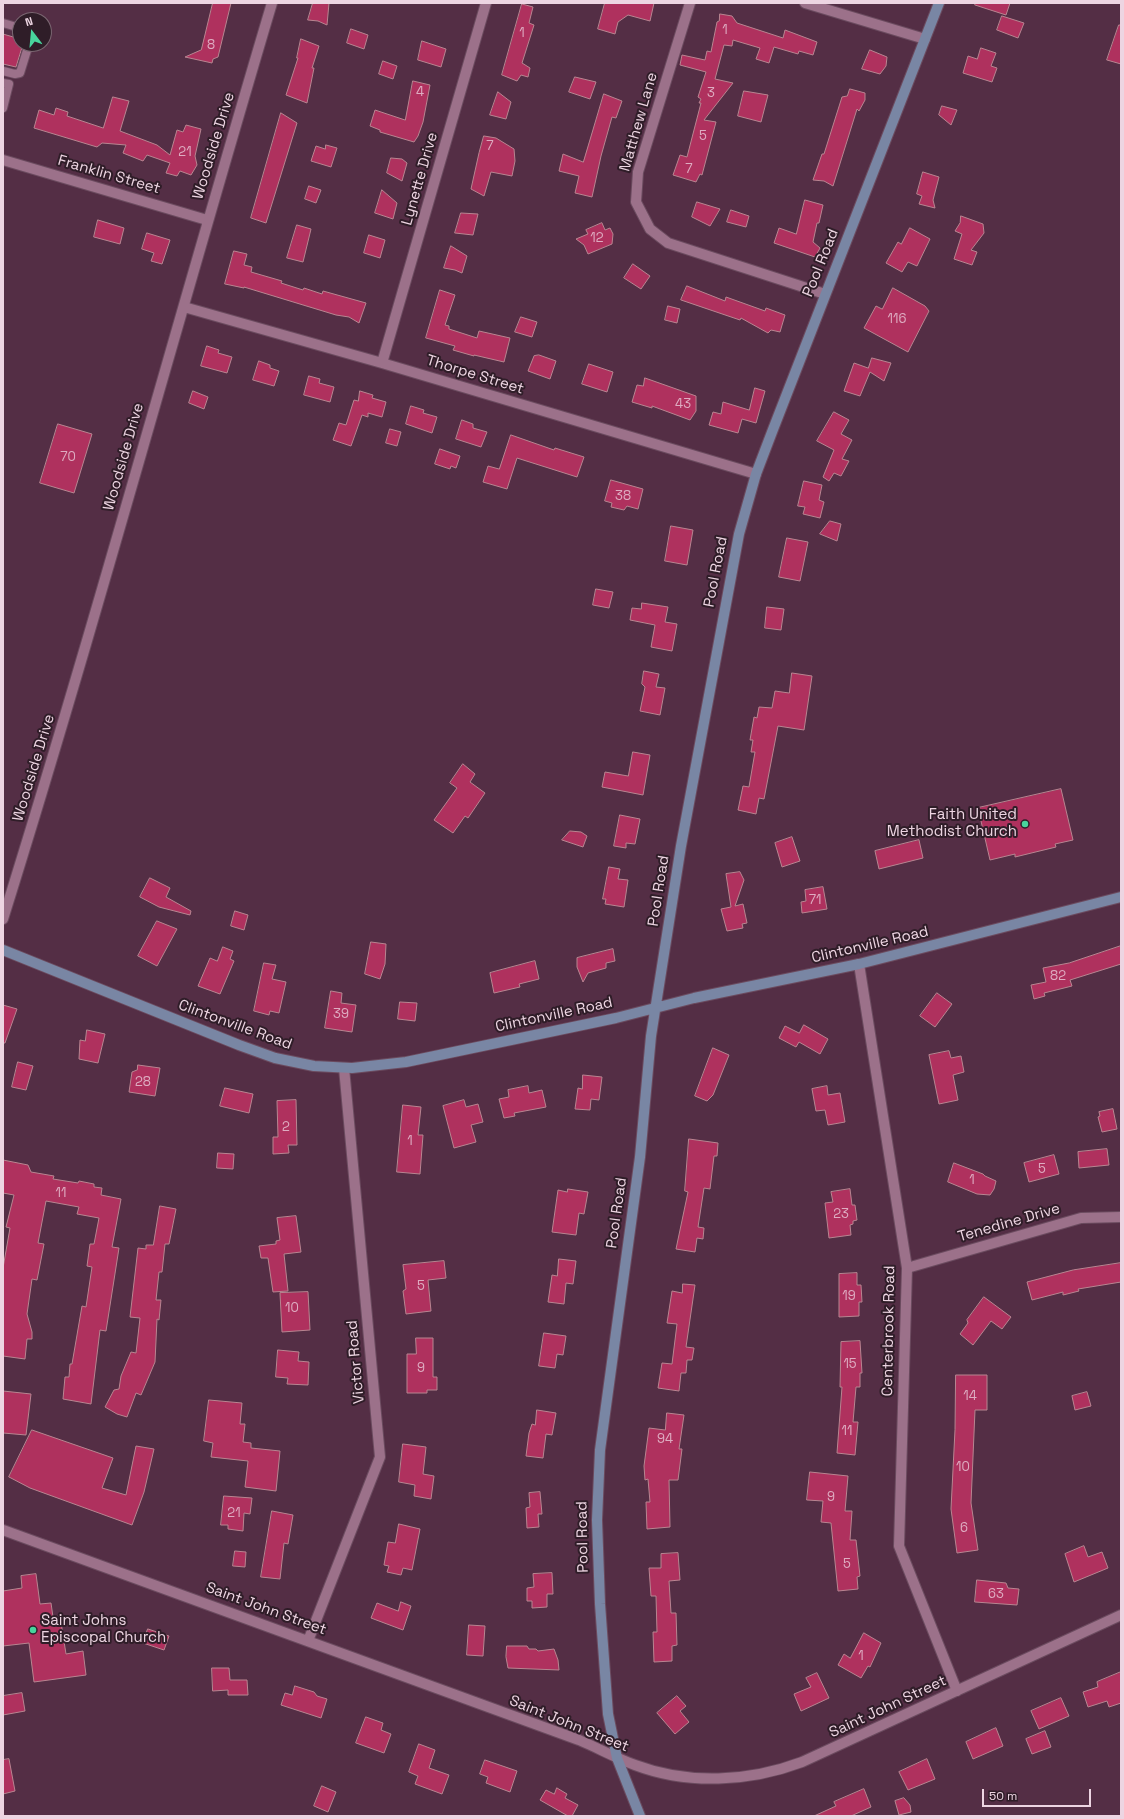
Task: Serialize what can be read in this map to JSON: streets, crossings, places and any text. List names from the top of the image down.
{
  "streets": {
    "street": [
      "Matthew Lane",
      "Woodside Drive",
      "Franklin Street",
      "Lynette Drive",
      "Pool Road",
      "Thorpe Street",
      "Clintonville Road",
      "Tenedine Drive",
      "Centerbrook Road",
      "Victor Road",
      "Saint John Street"
    ]
  },
  "crossings": [
    ["Matthew Lane", "Pool Road"],
    ["Woodside Drive", "Franklin Street"],
    ["Woodside Drive", "Thorpe Street"],
    ["Lynette Drive", "Thorpe Street"],
    ["Pool Road", "Thorpe Street"],
    ["Pool Road", "Clintonville Road"],
    ["Pool Road", "Saint John Street"],
    ["Clintonville Road", "Centerbrook Road"],
    ["Clintonville Road", "Victor Road"],
    ["Tenedine Drive", "Centerbrook Road"],
    ["Centerbrook Road", "Saint John Street"],
    ["Victor Road", "Saint John Street"]
  ],
  "places": ["Faith United Methodist Church", "Saint Johns Episcopal Church"],
  "house_numbers": [
    "1",
    "1",
    "8",
    "4",
    "3",
    "5",
    "7",
    "21",
    "7",
    "12",
    "116",
    "43",
    "70",
    "38",
    "71",
    "82",
    "39",
    "28",
    "2",
    "1",
    "5",
    "1",
    "11",
    "23",
    "5",
    "19",
    "10",
    "15",
    "9",
    "14",
    "11",
    "94",
    "10",
    "9",
    "21",
    "6",
    "5",
    "63",
    "1"
  ],
  "scale_bar": "50 m",
  "north": "top"
}
